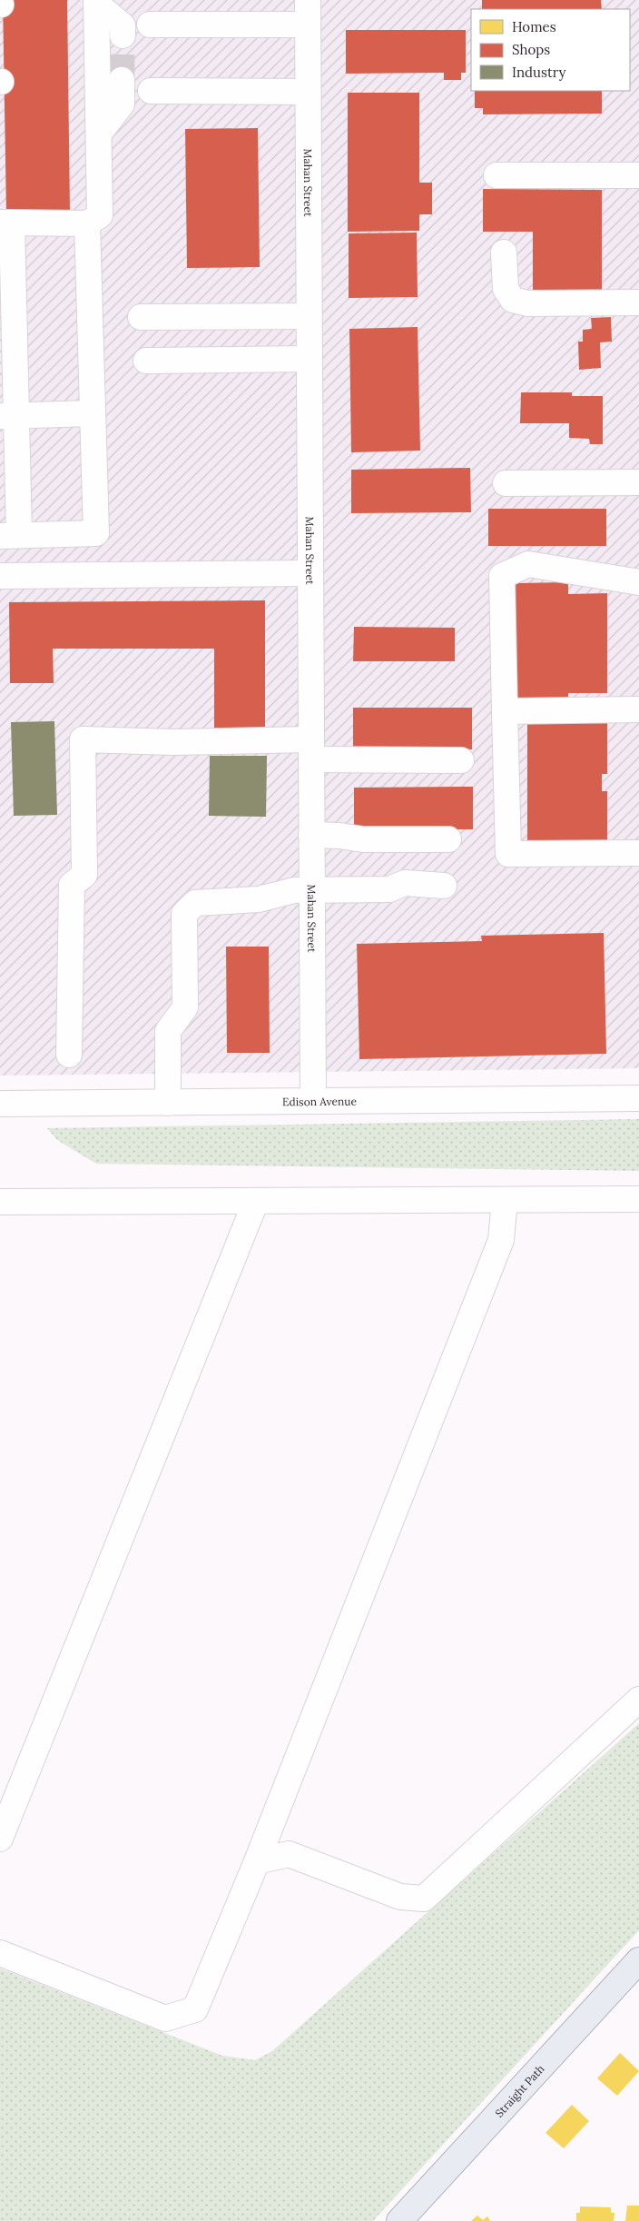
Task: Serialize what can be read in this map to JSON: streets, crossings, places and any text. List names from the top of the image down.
{
  "streets": {
    "main road": ["Straight Path"],
    "street": ["Mahan Street", "Edison Avenue"]
  },
  "crossings": [
    ["Mahan Street", "Edison Avenue"]
  ],
  "legend": ["Homes", "Shops", "Industry"]
}
